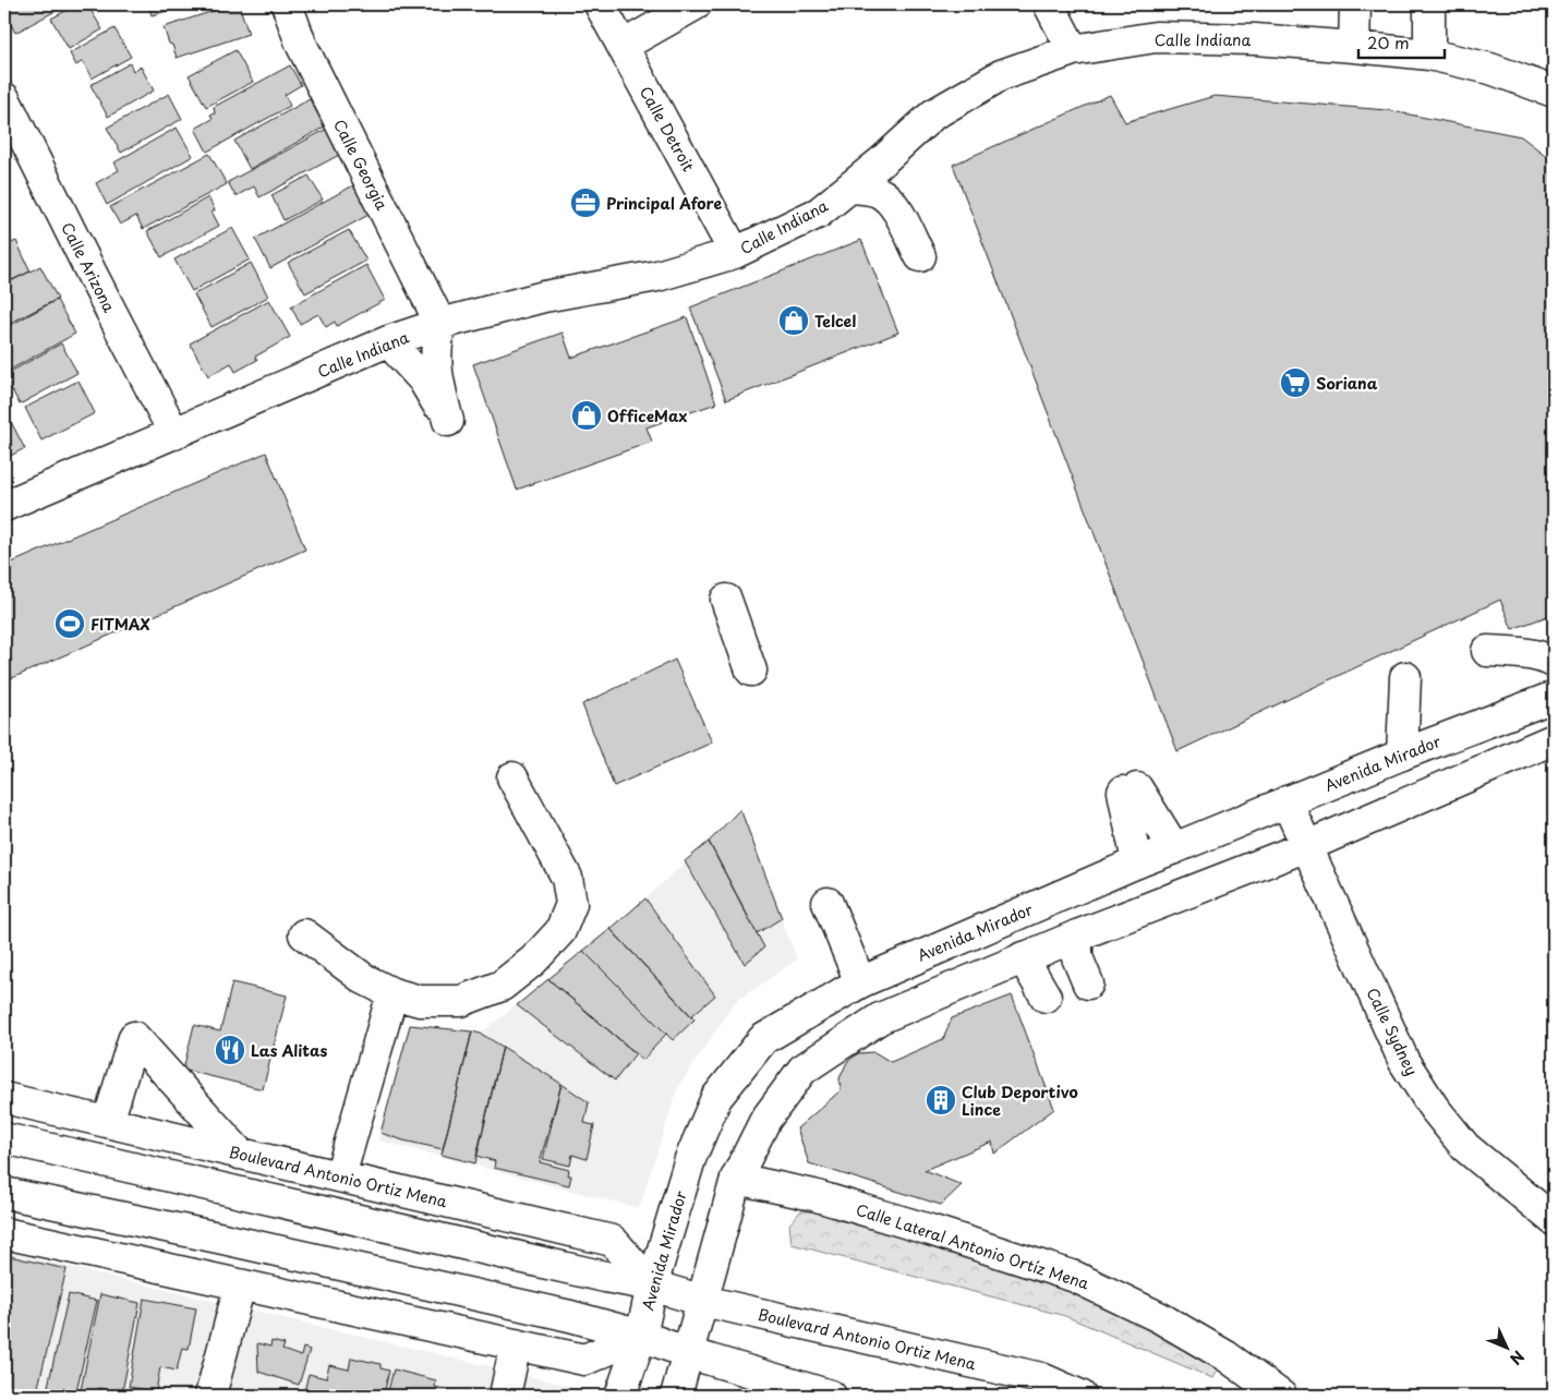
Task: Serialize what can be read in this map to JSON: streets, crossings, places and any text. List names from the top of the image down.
{
  "streets": {
    "street": [
      "Calle Indiana",
      "Calle Detroit",
      "Calle Georgia",
      "Calle Arizona",
      "Avenida Mirador",
      "Calle Sydney",
      "Boulevard Antonio Ortiz Mena",
      "Calle Lateral Antonio Ortíz Mena"
    ]
  },
  "crossings": [
    ["Calle Indiana", "Calle Detroit"],
    ["Calle Indiana", "Calle Georgia"],
    ["Calle Indiana", "Calle Arizona"],
    ["Avenida Mirador", "Calle Sydney"],
    ["Avenida Mirador", "Boulevard Antonio Ortiz Mena"]
  ],
  "places": {
    "office": ["Principal Afore"],
    "shop": ["Telcel", "OfficeMax"],
    "supermarket": ["Soriana"],
    "sports": ["FITMAX"],
    "restaurant": ["Las Alitas"],
    "building": ["Club Deportivo Lince"]
  },
  "scale_bar": "20 m",
  "north": "bottom right"
}
